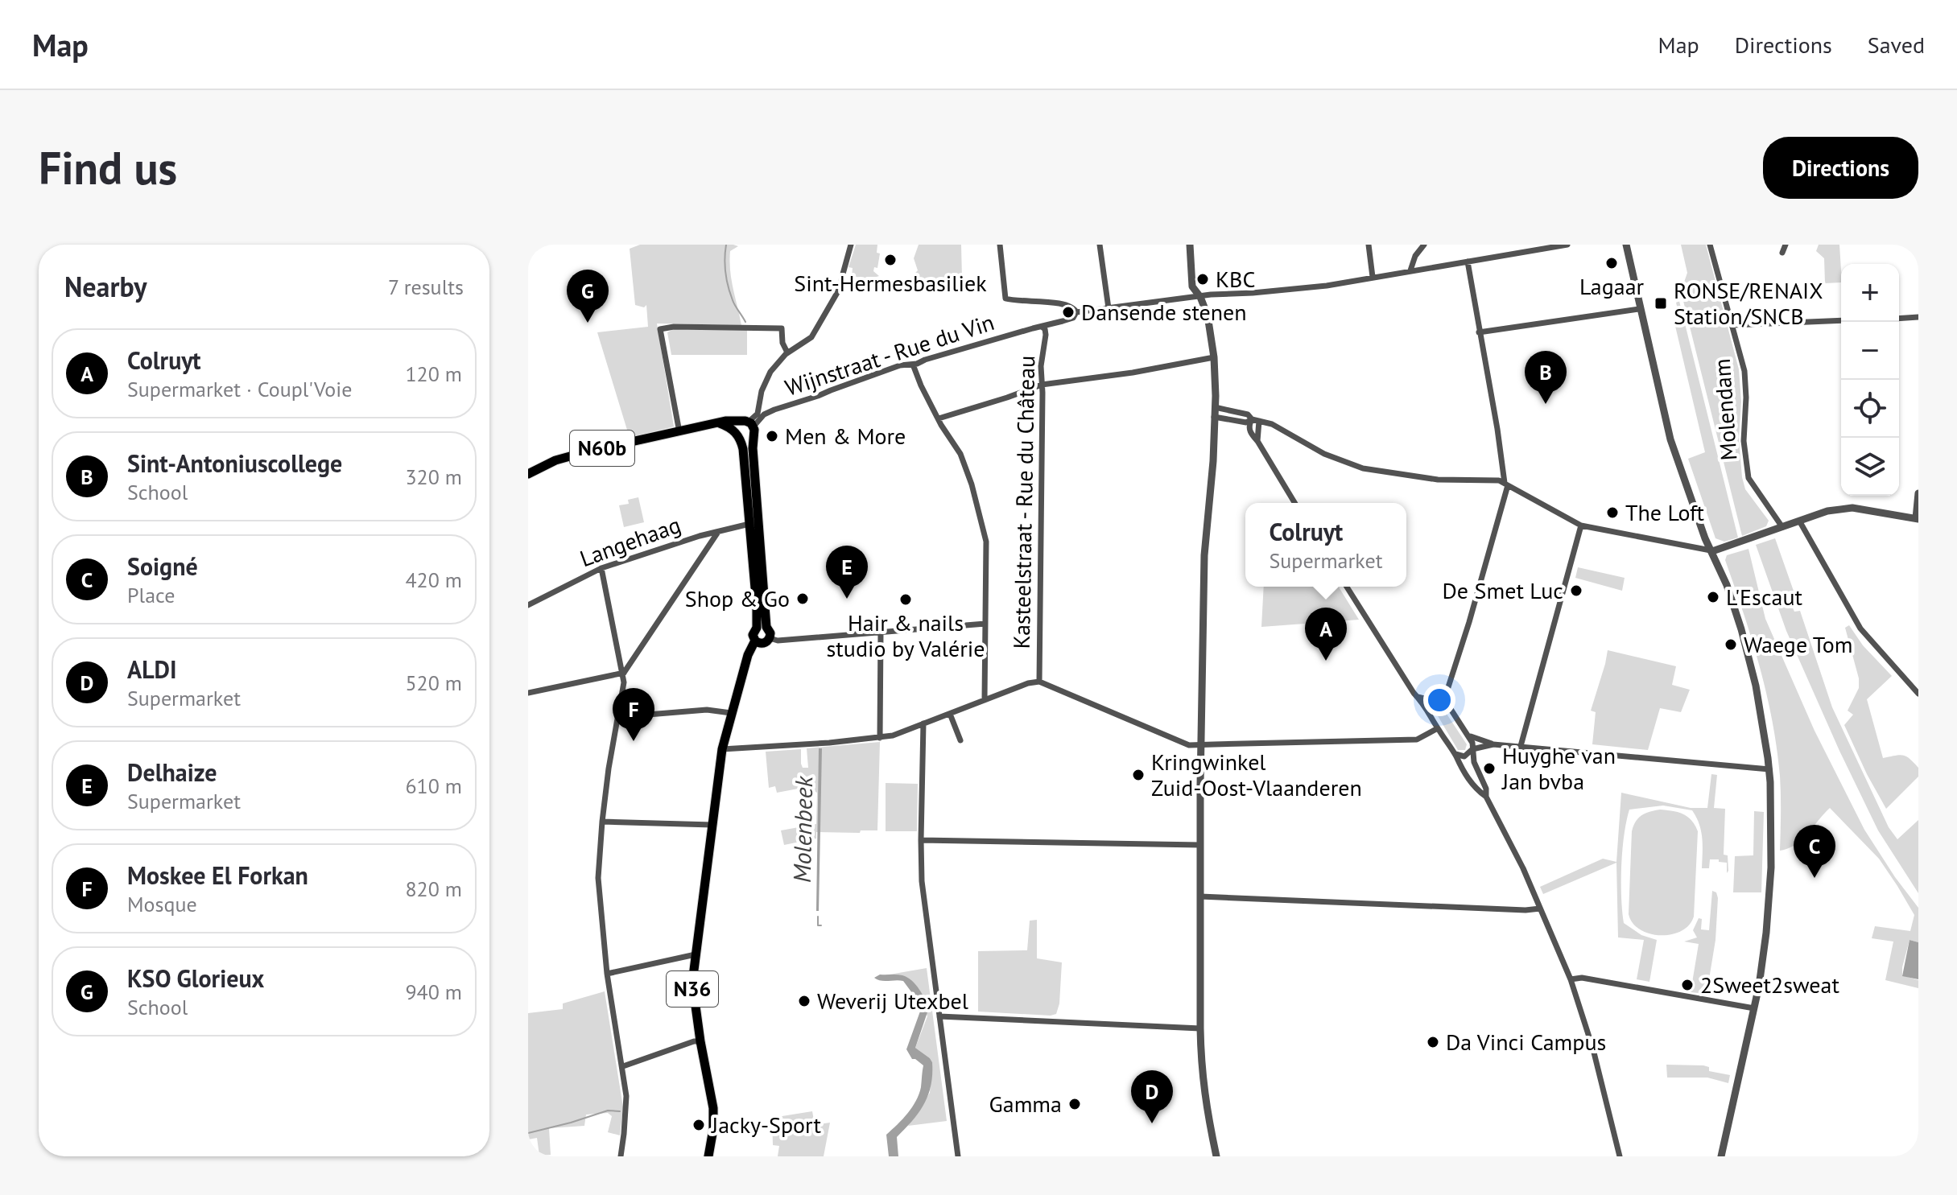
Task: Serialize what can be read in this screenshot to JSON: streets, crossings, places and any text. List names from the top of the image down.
{
  "streets": {
    "main road": ["N60b", "N36"],
    "street": [
      "Wijnstraat - Rue du Vin",
      "Molendam",
      "Kasteelstraat - Rue du Château",
      "Langehaag"
    ]
  },
  "crossings": [
    ["Wijnstraat - Rue du Vin", "N60b"],
    ["Wijnstraat - Rue du Vin", "Kasteelstraat - Rue du Château"],
    ["Wijnstraat - Rue du Vin", "N36"],
    ["N60b", "N36"],
    ["Langehaag", "N36"]
  ],
  "water": ["Molenbeek"],
  "places": {
    "other": [
      "Sint-Hermesbasiliek",
      "Lagaar",
      "KBC",
      "Dansende stenen",
      "Men & More",
      "The Loft",
      "De Smet Luc",
      "L'Escaut",
      "Shop & Go",
      "Hair & nails studio by Valérie",
      "Waege Tom",
      "Huyghe van Jan bvba",
      "Kringwinkel Zuid-Oost-Vlaanderen",
      "2Sweet2sweat",
      "Weverij Utexbel",
      "Da Vinci Campus",
      "Gamma",
      "Jacky-Sport"
    ],
    "transit": ["RONSE/RENAIX Station/SNCB"]
  },
  "page": {
    "header": "Map",
    "nav": ["Map", "Directions", "Saved"],
    "buttons": "Directions",
    "title": "Find us",
    "heading": ["Nearby", "7 results"],
    "map_buttons": ["+", "−"],
    "pins": [
      "G",
      "B",
      "E",
      "A",
      "F",
      "C",
      "D"
    ],
    "list": [
      {
        "mark": "A",
        "name": "Colruyt",
        "note": "Supermarket · Coupl'Voie",
        "value": "120 m"
      },
      {
        "mark": "B",
        "name": "Sint-Antoniuscollege",
        "note": "School",
        "value": "320 m"
      },
      {
        "mark": "C",
        "name": "Soigné",
        "note": "Place",
        "value": "420 m"
      },
      {
        "mark": "D",
        "name": "ALDI",
        "note": "Supermarket",
        "value": "520 m"
      },
      {
        "mark": "E",
        "name": "Delhaize",
        "note": "Supermarket",
        "value": "610 m"
      },
      {
        "mark": "F",
        "name": "Moskee El Forkan",
        "note": "Mosque",
        "value": "820 m"
      },
      {
        "mark": "G",
        "name": "KSO Glorieux",
        "note": "School",
        "value": "940 m"
      }
    ],
    "popup": ["Colruyt", "Supermarket"]
  }
}
